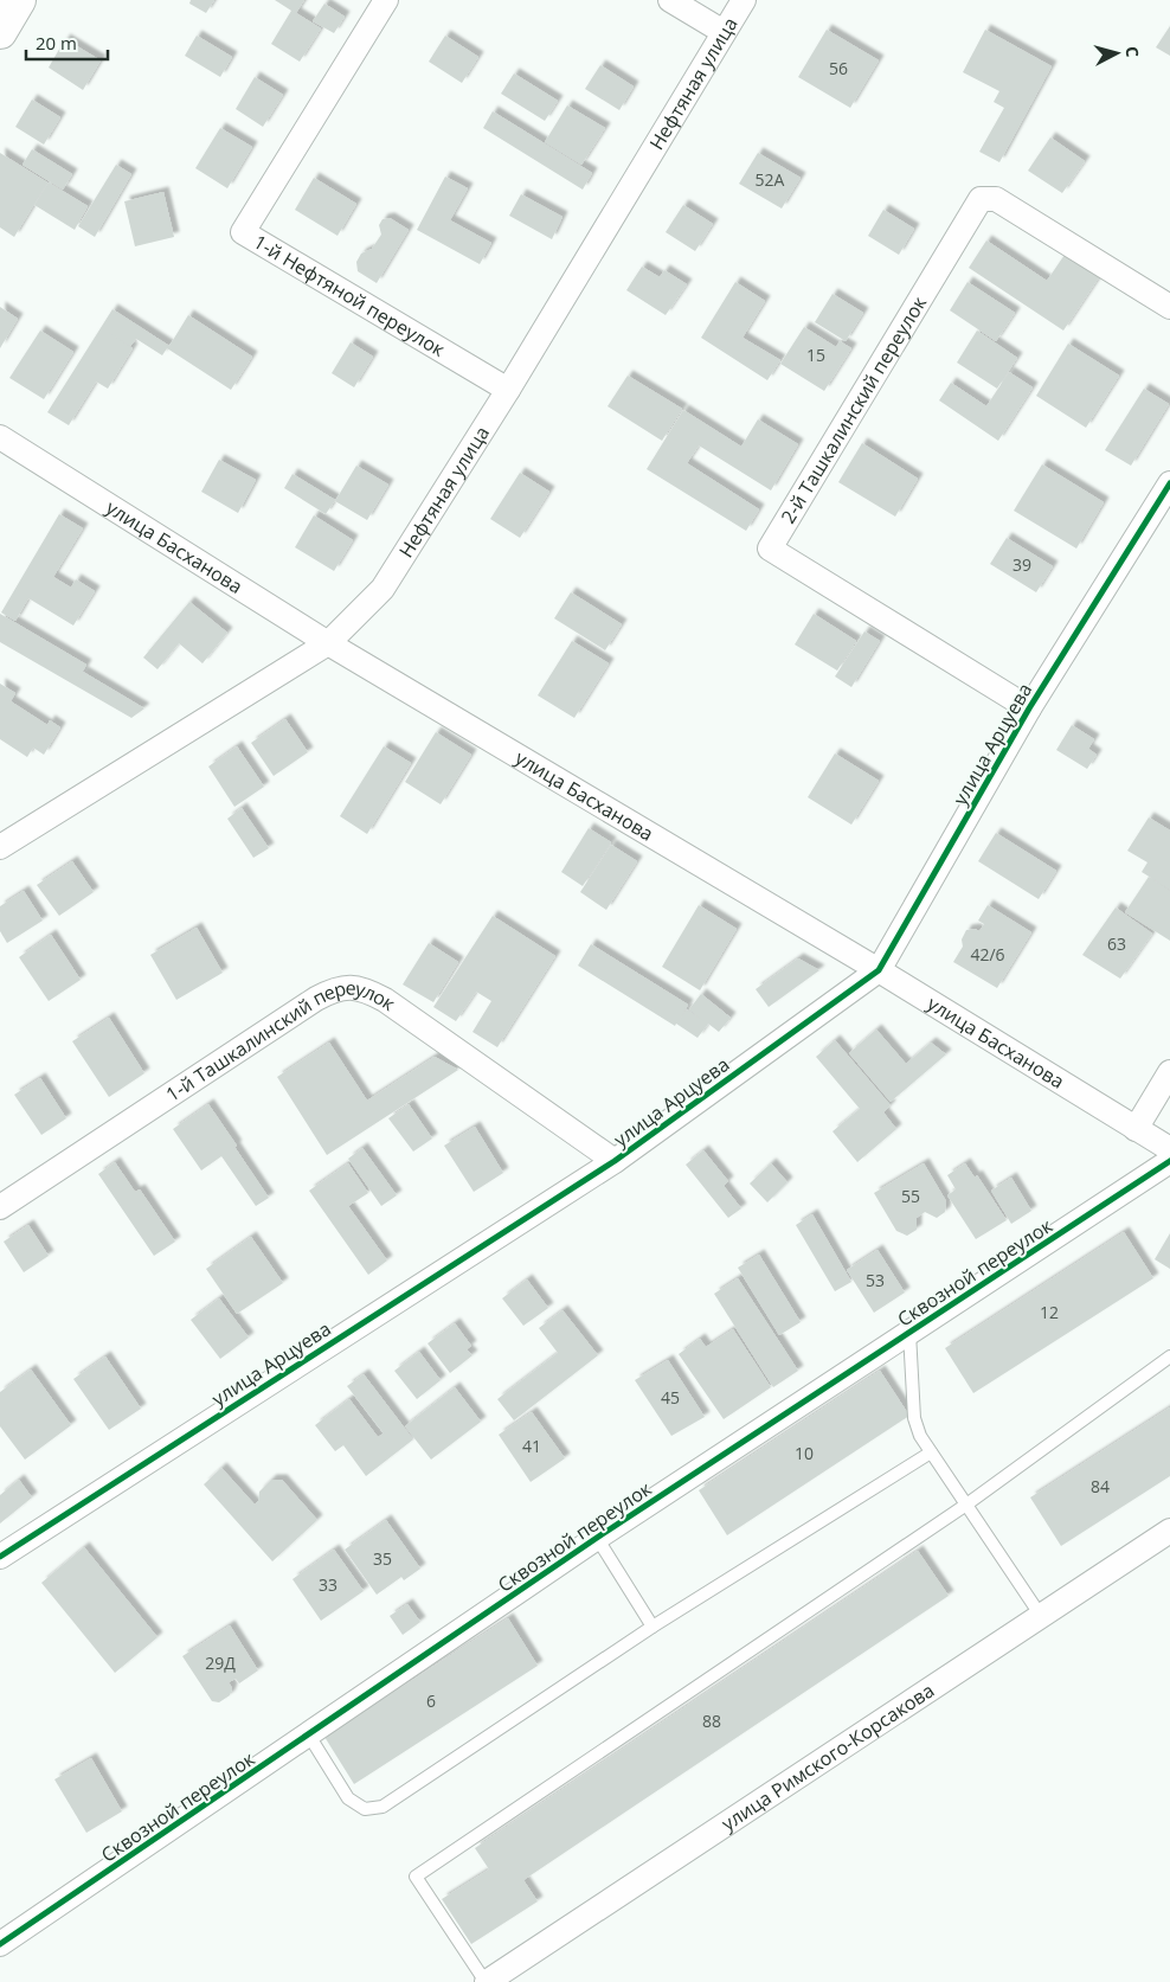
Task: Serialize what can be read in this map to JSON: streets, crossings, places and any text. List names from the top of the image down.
{
  "streets": {
    "street": [
      "Нефтяная улица",
      "1-й Нефтяной переулок",
      "2-й Ташкалинский переулок",
      "улица Басханова",
      "улица Арцуева",
      "1-й Ташкалинский переулок",
      "Сквозной переулок",
      "улица Римского-Корсакова"
    ]
  },
  "crossings": [
    ["Нефтяная улица", "1-й Нефтяной переулок"],
    ["Нефтяная улица", "улица Басханова"],
    ["2-й Ташкалинский переулок", "улица Арцуева"],
    ["улица Басханова", "улица Арцуева"],
    ["улица Арцуева", "1-й Ташкалинский переулок"]
  ],
  "house_numbers": [
    "56",
    "52А",
    "15",
    "39",
    "63",
    "42/6",
    "55",
    "53",
    "12",
    "45",
    "41",
    "10",
    "84",
    "35",
    "33",
    "29Д",
    "6",
    "88"
  ],
  "scale_bar": "20 m",
  "north": "right"
}
